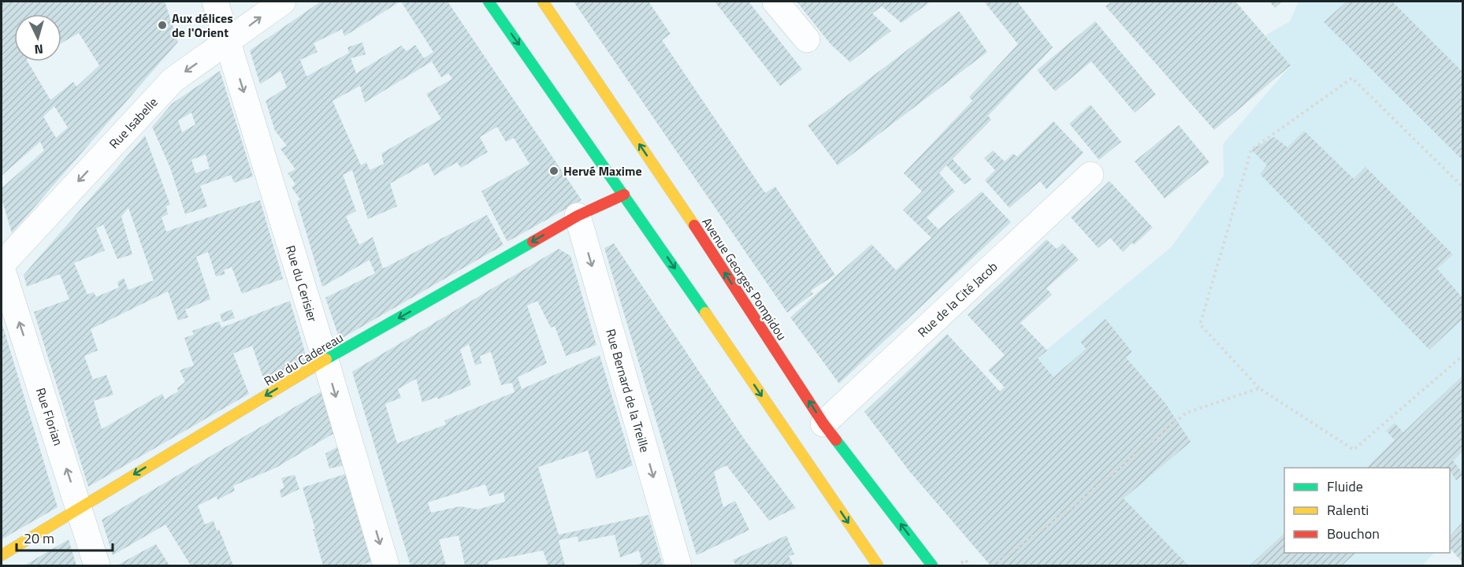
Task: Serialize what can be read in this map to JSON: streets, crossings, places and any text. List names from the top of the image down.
{
  "streets": {
    "main road": ["Avenue Georges Pompidou", "Rue du Cadereau"],
    "street": [
      "Rue Isabelle",
      "Rue du Cerisier",
      "Rue de la Cité Jacob",
      "Rue Bernard de la Treille",
      "Rue Florian"
    ]
  },
  "crossings": [
    ["Rue Isabelle", "Rue du Cerisier"],
    ["Rue Isabelle", "Rue Florian"],
    ["Avenue Georges Pompidou", "Rue de la Cité Jacob"],
    ["Rue du Cerisier", "Rue du Cadereau"],
    ["Rue du Cadereau", "Rue Bernard de la Treille"],
    ["Rue du Cadereau", "Rue Florian"]
  ],
  "one_way": [
    "Rue du Cerisier",
    "Rue du Cadereau",
    "Rue Bernard de la Treille",
    "Rue Florian"
  ],
  "places": ["Aux délices de l'Orient", "Hervé Maxime"],
  "legend": ["Fluide", "Ralenti", "Bouchon"],
  "scale_bar": "20 m",
  "north": "bottom"
}
